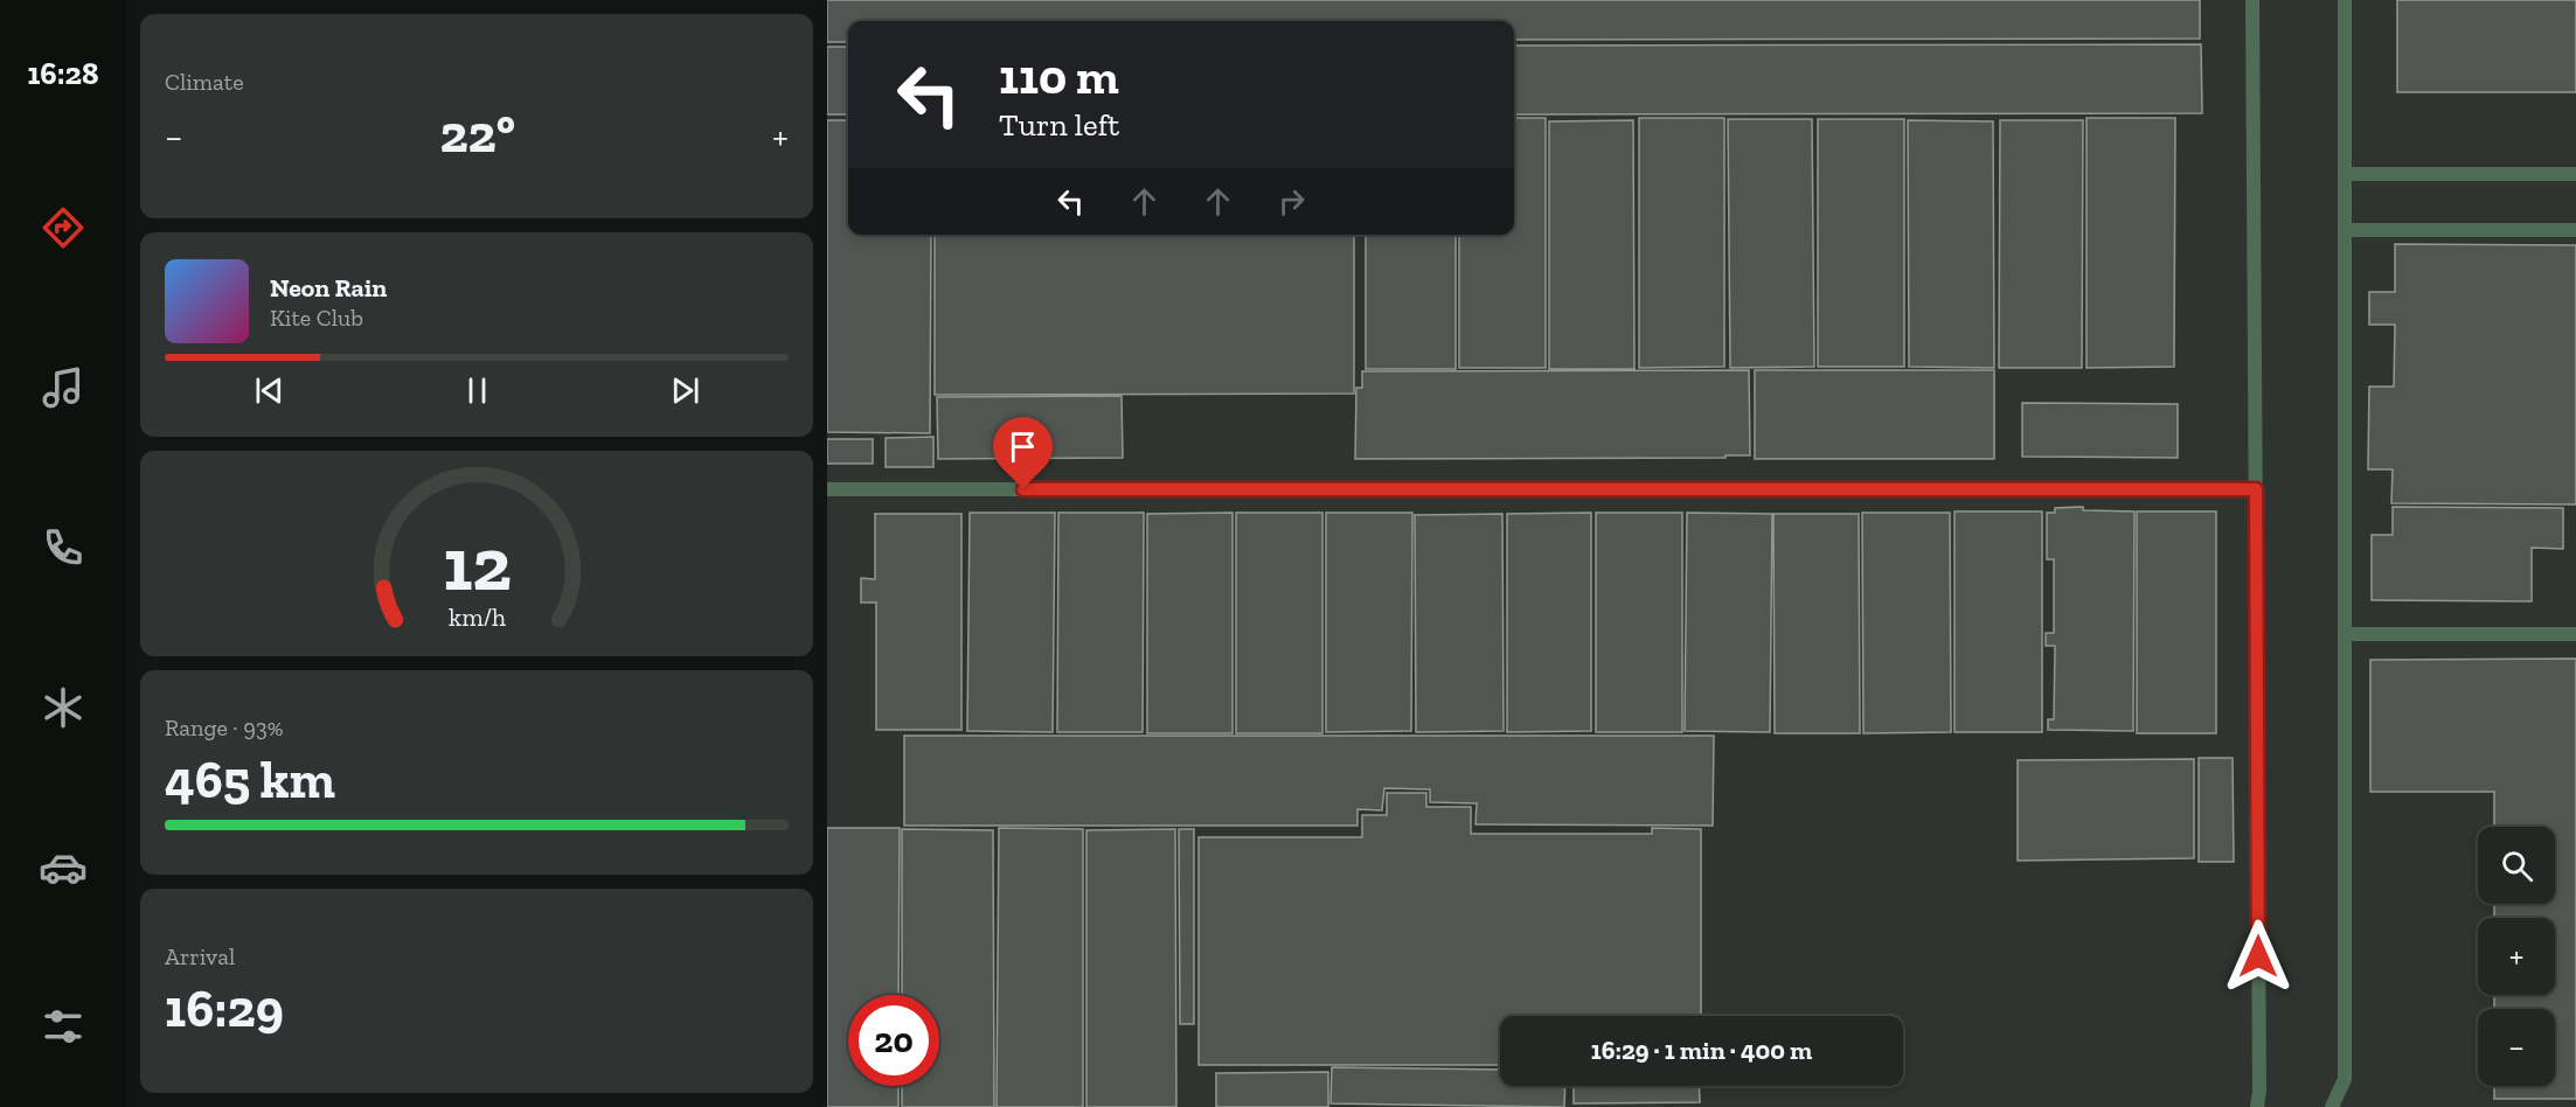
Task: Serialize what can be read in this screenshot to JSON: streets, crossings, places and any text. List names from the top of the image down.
{
  "page": {
    "tabs": "16:28",
    "tile": [
      "Climate",
      ["Range · 93%", "465 km"],
      ["Arrival", "16:29"]
    ],
    "turn": ["110 m", "Turn left"],
    "heat": ["−", "22°", "+"],
    "song": ["Neon Rain", "Kite Club"],
    "map_buttons": ["+", "−"],
    "limit": "20",
    "trip": "16:29 · 1 min · 400 m",
    "gauge": ["12", "km/h"]
  }
}
